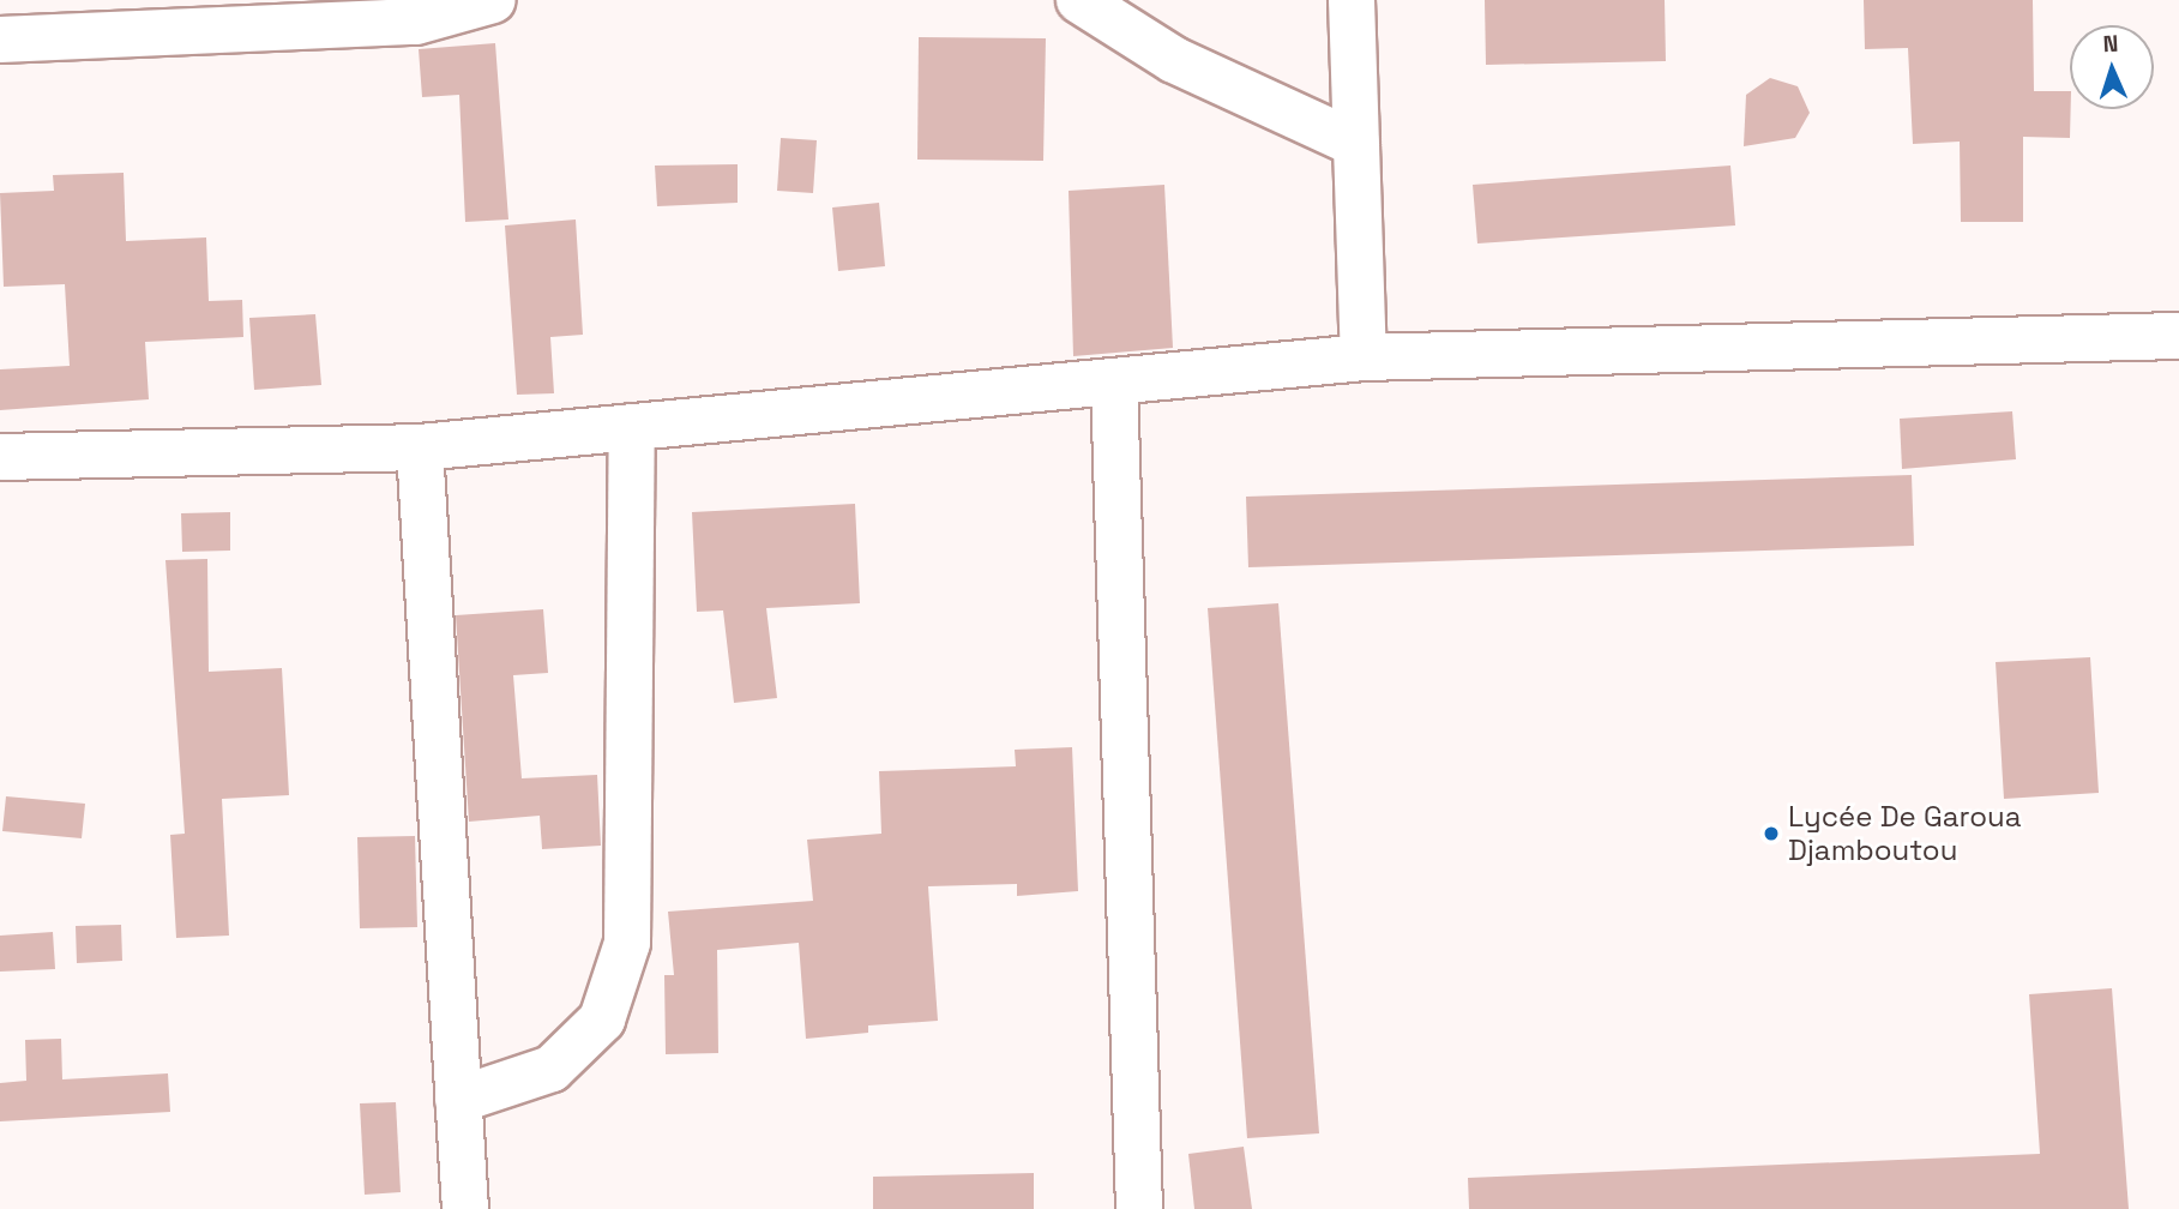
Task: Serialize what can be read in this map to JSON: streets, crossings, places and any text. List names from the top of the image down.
{
  "places": ["Lycée De Garoua Djamboutou"],
  "north": "top"
}
